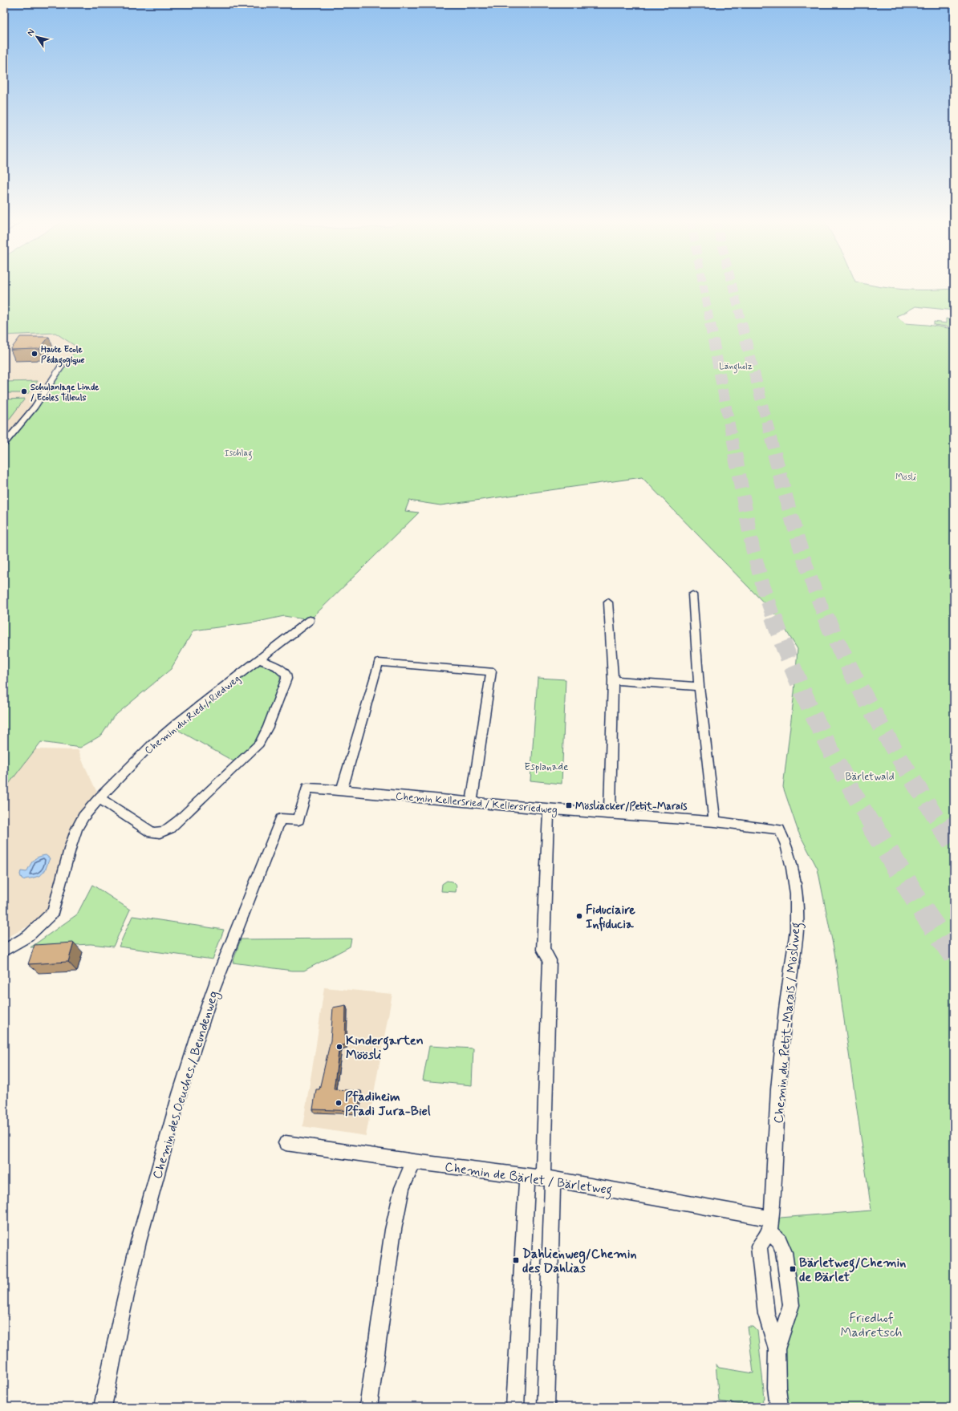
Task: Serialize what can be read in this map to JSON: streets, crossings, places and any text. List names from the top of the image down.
{
  "streets": {
    "street": [
      "Chemin du Ried / Riedweg",
      "Chemin Kellersried / Kellersriedweg",
      "Chemin du Petit-Marais / Mösliweg",
      "Chemin des Oeuches / Beundenweg",
      "Chemin de Bärlet / Bärletweg"
    ]
  },
  "crossings": [
    ["Chemin Kellersried / Kellersriedweg", "Chemin du Petit-Marais / Mösliweg"],
    ["Chemin Kellersried / Kellersriedweg", "Chemin des Oeuches / Beundenweg"],
    ["Chemin du Petit-Marais / Mösliweg", "Chemin de Bärlet / Bärletweg"]
  ],
  "parks": [
    "Längholz",
    "Ischlag",
    "Mösli",
    "Esplanade",
    "Bärletwald",
    "Friedhof Madretsch"
  ],
  "places": {
    "other": [
      "Haute Ecole Pédagogique",
      "Schulanlage Linde / Ecoles Tilleuls",
      "Fiduciaire Infiducia",
      "Kindergarten Möösli",
      "Pfadiheim Pfadi Jura-Biel"
    ],
    "transit": ["Mösliacker/Petit-Marais", "Dahlienweg/Chemin des Dahlias", "Bärletweg/Chemin de Bärlet"]
  },
  "north": "top left"
}
